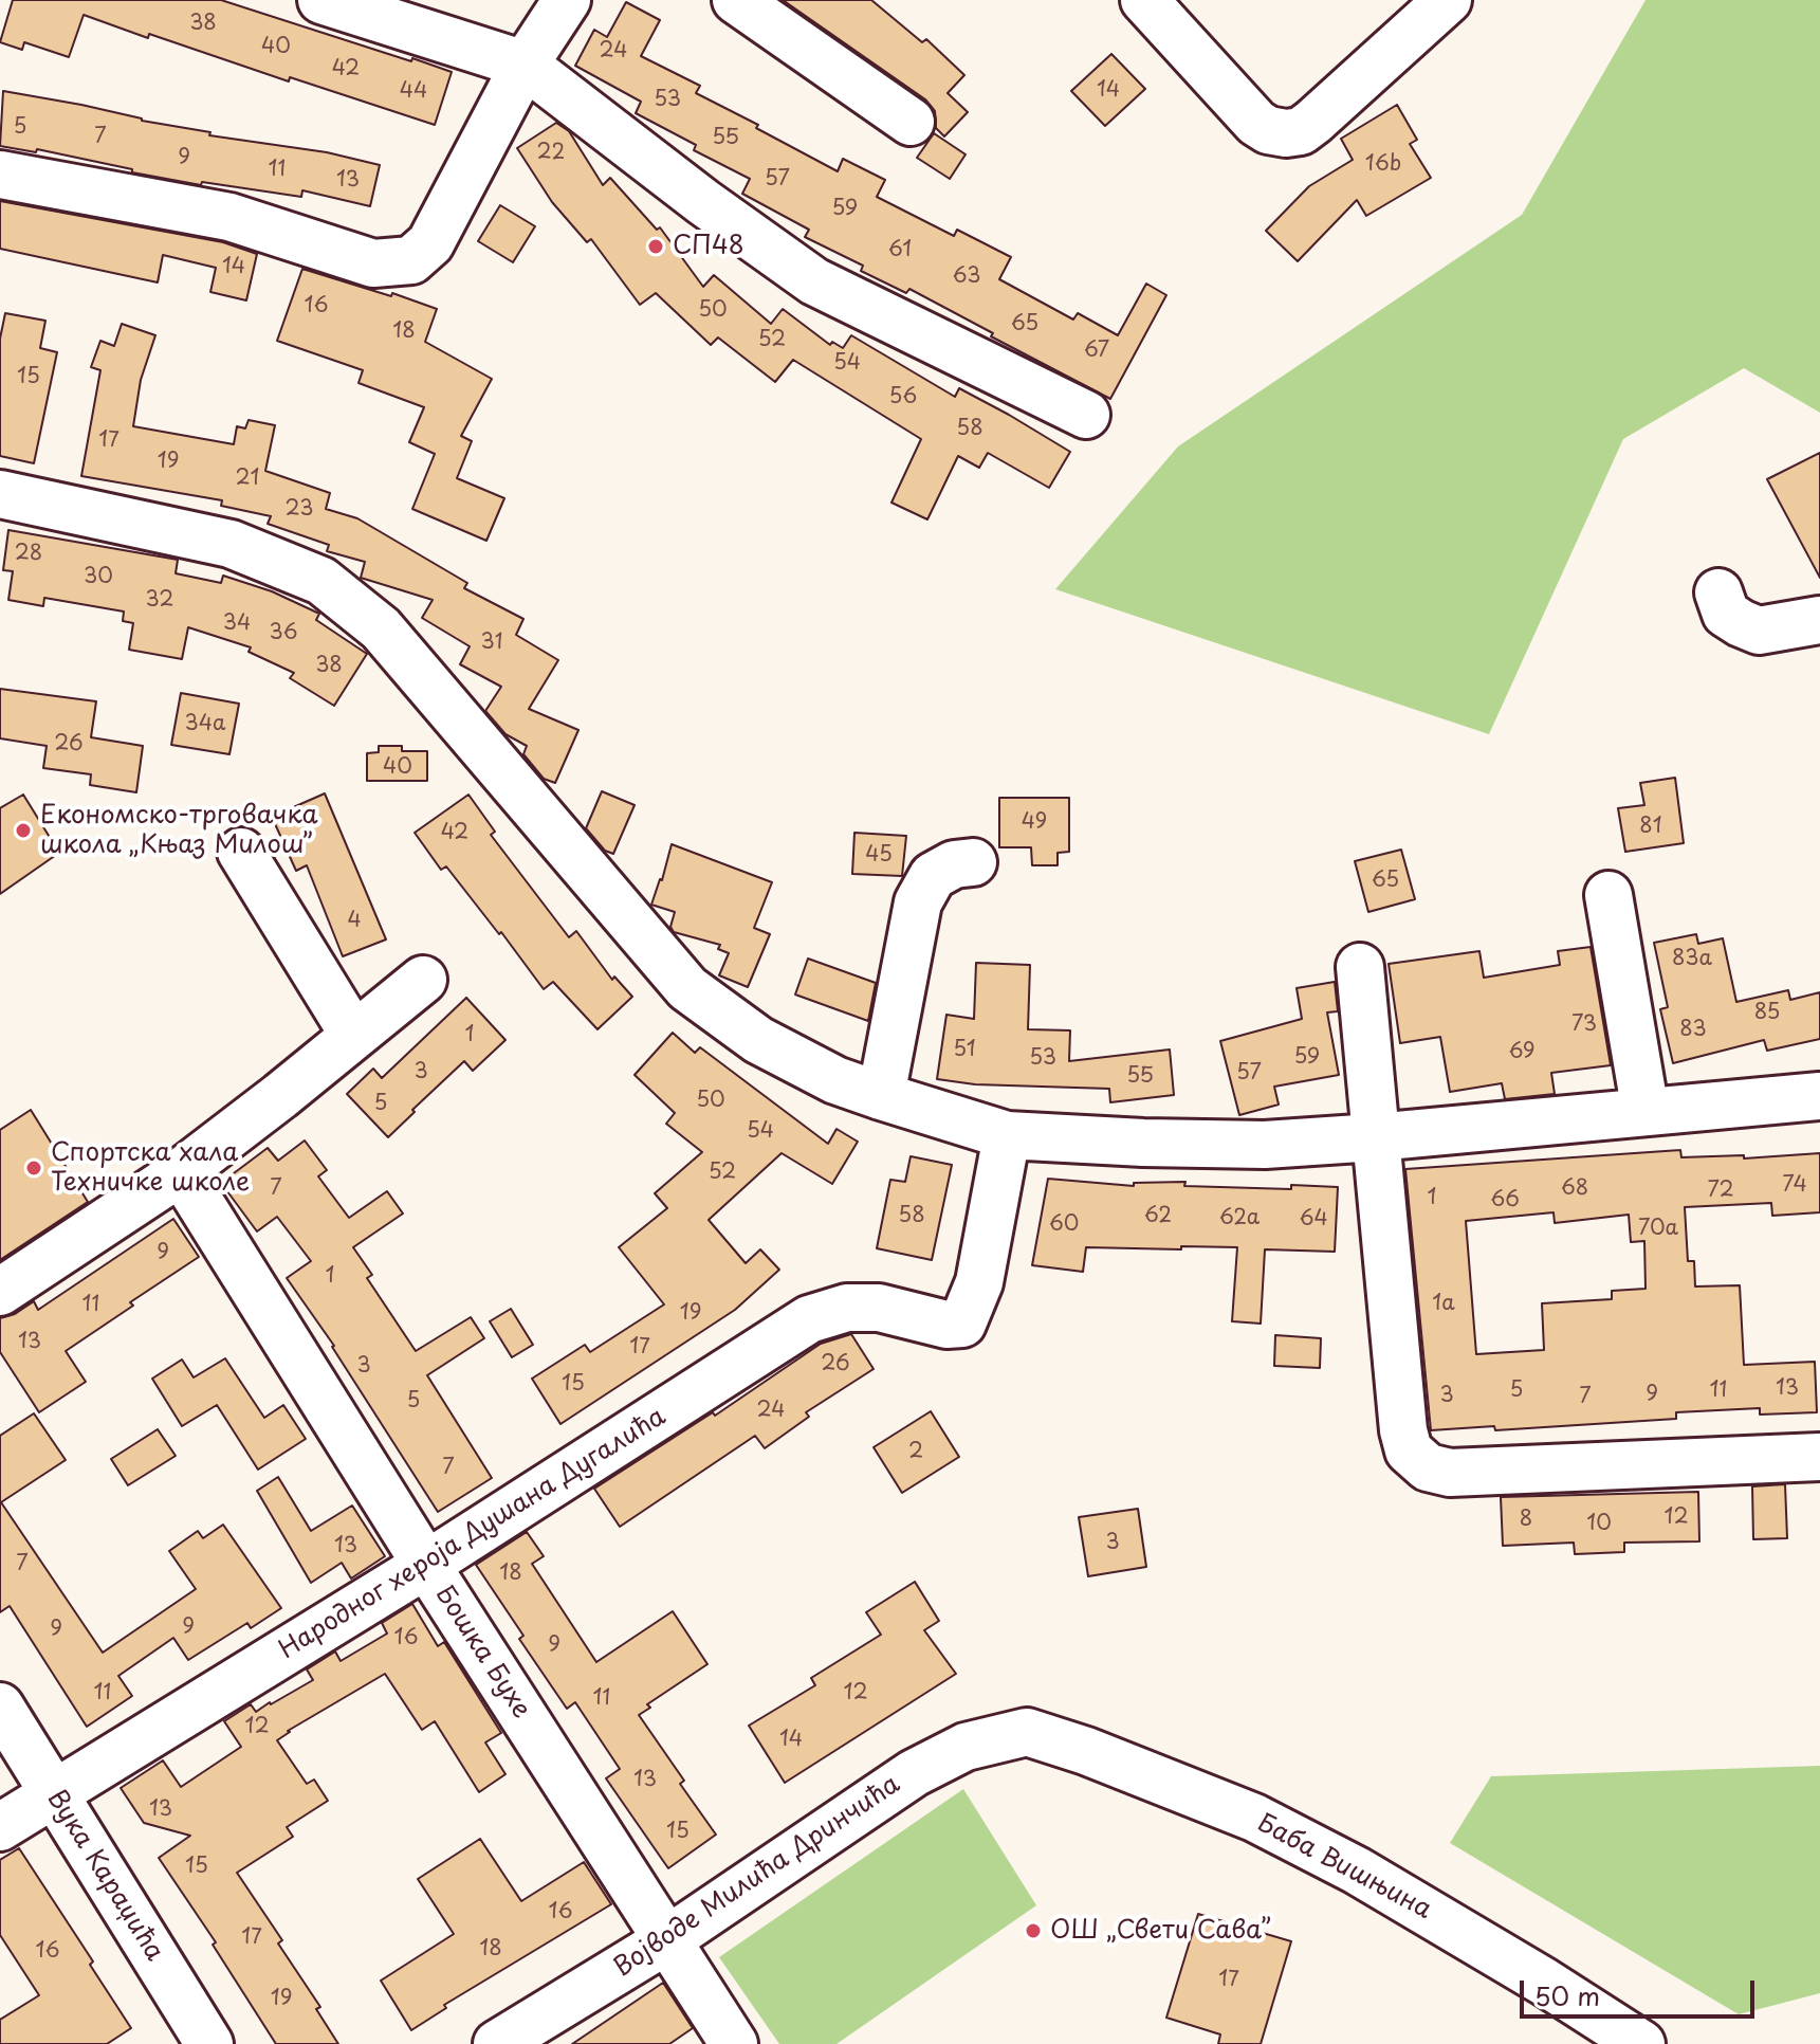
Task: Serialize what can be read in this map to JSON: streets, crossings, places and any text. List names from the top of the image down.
{
  "streets": {
    "street": [
      "Народног хероја Душана Дугалића",
      "Бошка Бухе",
      "Баба Вишњина",
      "Вука Караџића",
      "Војводе Милића Дринчића"
    ]
  },
  "crossings": [
    ["Народног хероја Душана Дугалића", "Бошка Бухе"],
    ["Народног хероја Душана Дугалића", "Вука Караџића"],
    ["Бошка Бухе", "Војводе Милића Дринчића"],
    ["Баба Вишњина", "Војводе Милића Дринчића"]
  ],
  "places": [
    "СП48",
    "Економско-трговачка школа „Књаз Милош”",
    "Спортска хала Техничке школе",
    "ОШ „Свети Сава”"
  ],
  "house_numbers": [
    "38",
    "40",
    "24",
    "42",
    "14",
    "44",
    "53",
    "5",
    "7",
    "55",
    "22",
    "9",
    "16b",
    "11",
    "57",
    "13",
    "59",
    "61",
    "14",
    "63",
    "16",
    "50",
    "65",
    "18",
    "52",
    "67",
    "54",
    "15",
    "56",
    "58",
    "17",
    "19",
    "21",
    "23",
    "28",
    "30",
    "32",
    "34",
    "36",
    "31",
    "38",
    "34a",
    "26",
    "40",
    "49",
    "81",
    "42",
    "45",
    "65",
    "4",
    "83a",
    "85",
    "73",
    "83",
    "1",
    "51",
    "69",
    "59",
    "53",
    "3",
    "57",
    "55",
    "50",
    "5",
    "54",
    "52",
    "74",
    "7",
    "68",
    "72",
    "1",
    "66",
    "58",
    "62",
    "62a",
    "64",
    "60",
    "70a",
    "9",
    "1",
    "1a",
    "11",
    "19",
    "13",
    "17",
    "26",
    "3",
    "15",
    "13",
    "5",
    "11",
    "9",
    "3",
    "7",
    "5",
    "24",
    "2",
    "7",
    "12",
    "8",
    "10",
    "3",
    "13",
    "7",
    "18",
    "9",
    "9",
    "16",
    "9",
    "11",
    "12",
    "11",
    "12",
    "14",
    "13",
    "13",
    "15",
    "15",
    "16",
    "17",
    "18",
    "16",
    "17",
    "19"
  ],
  "scale_bar": "50 m"
}
